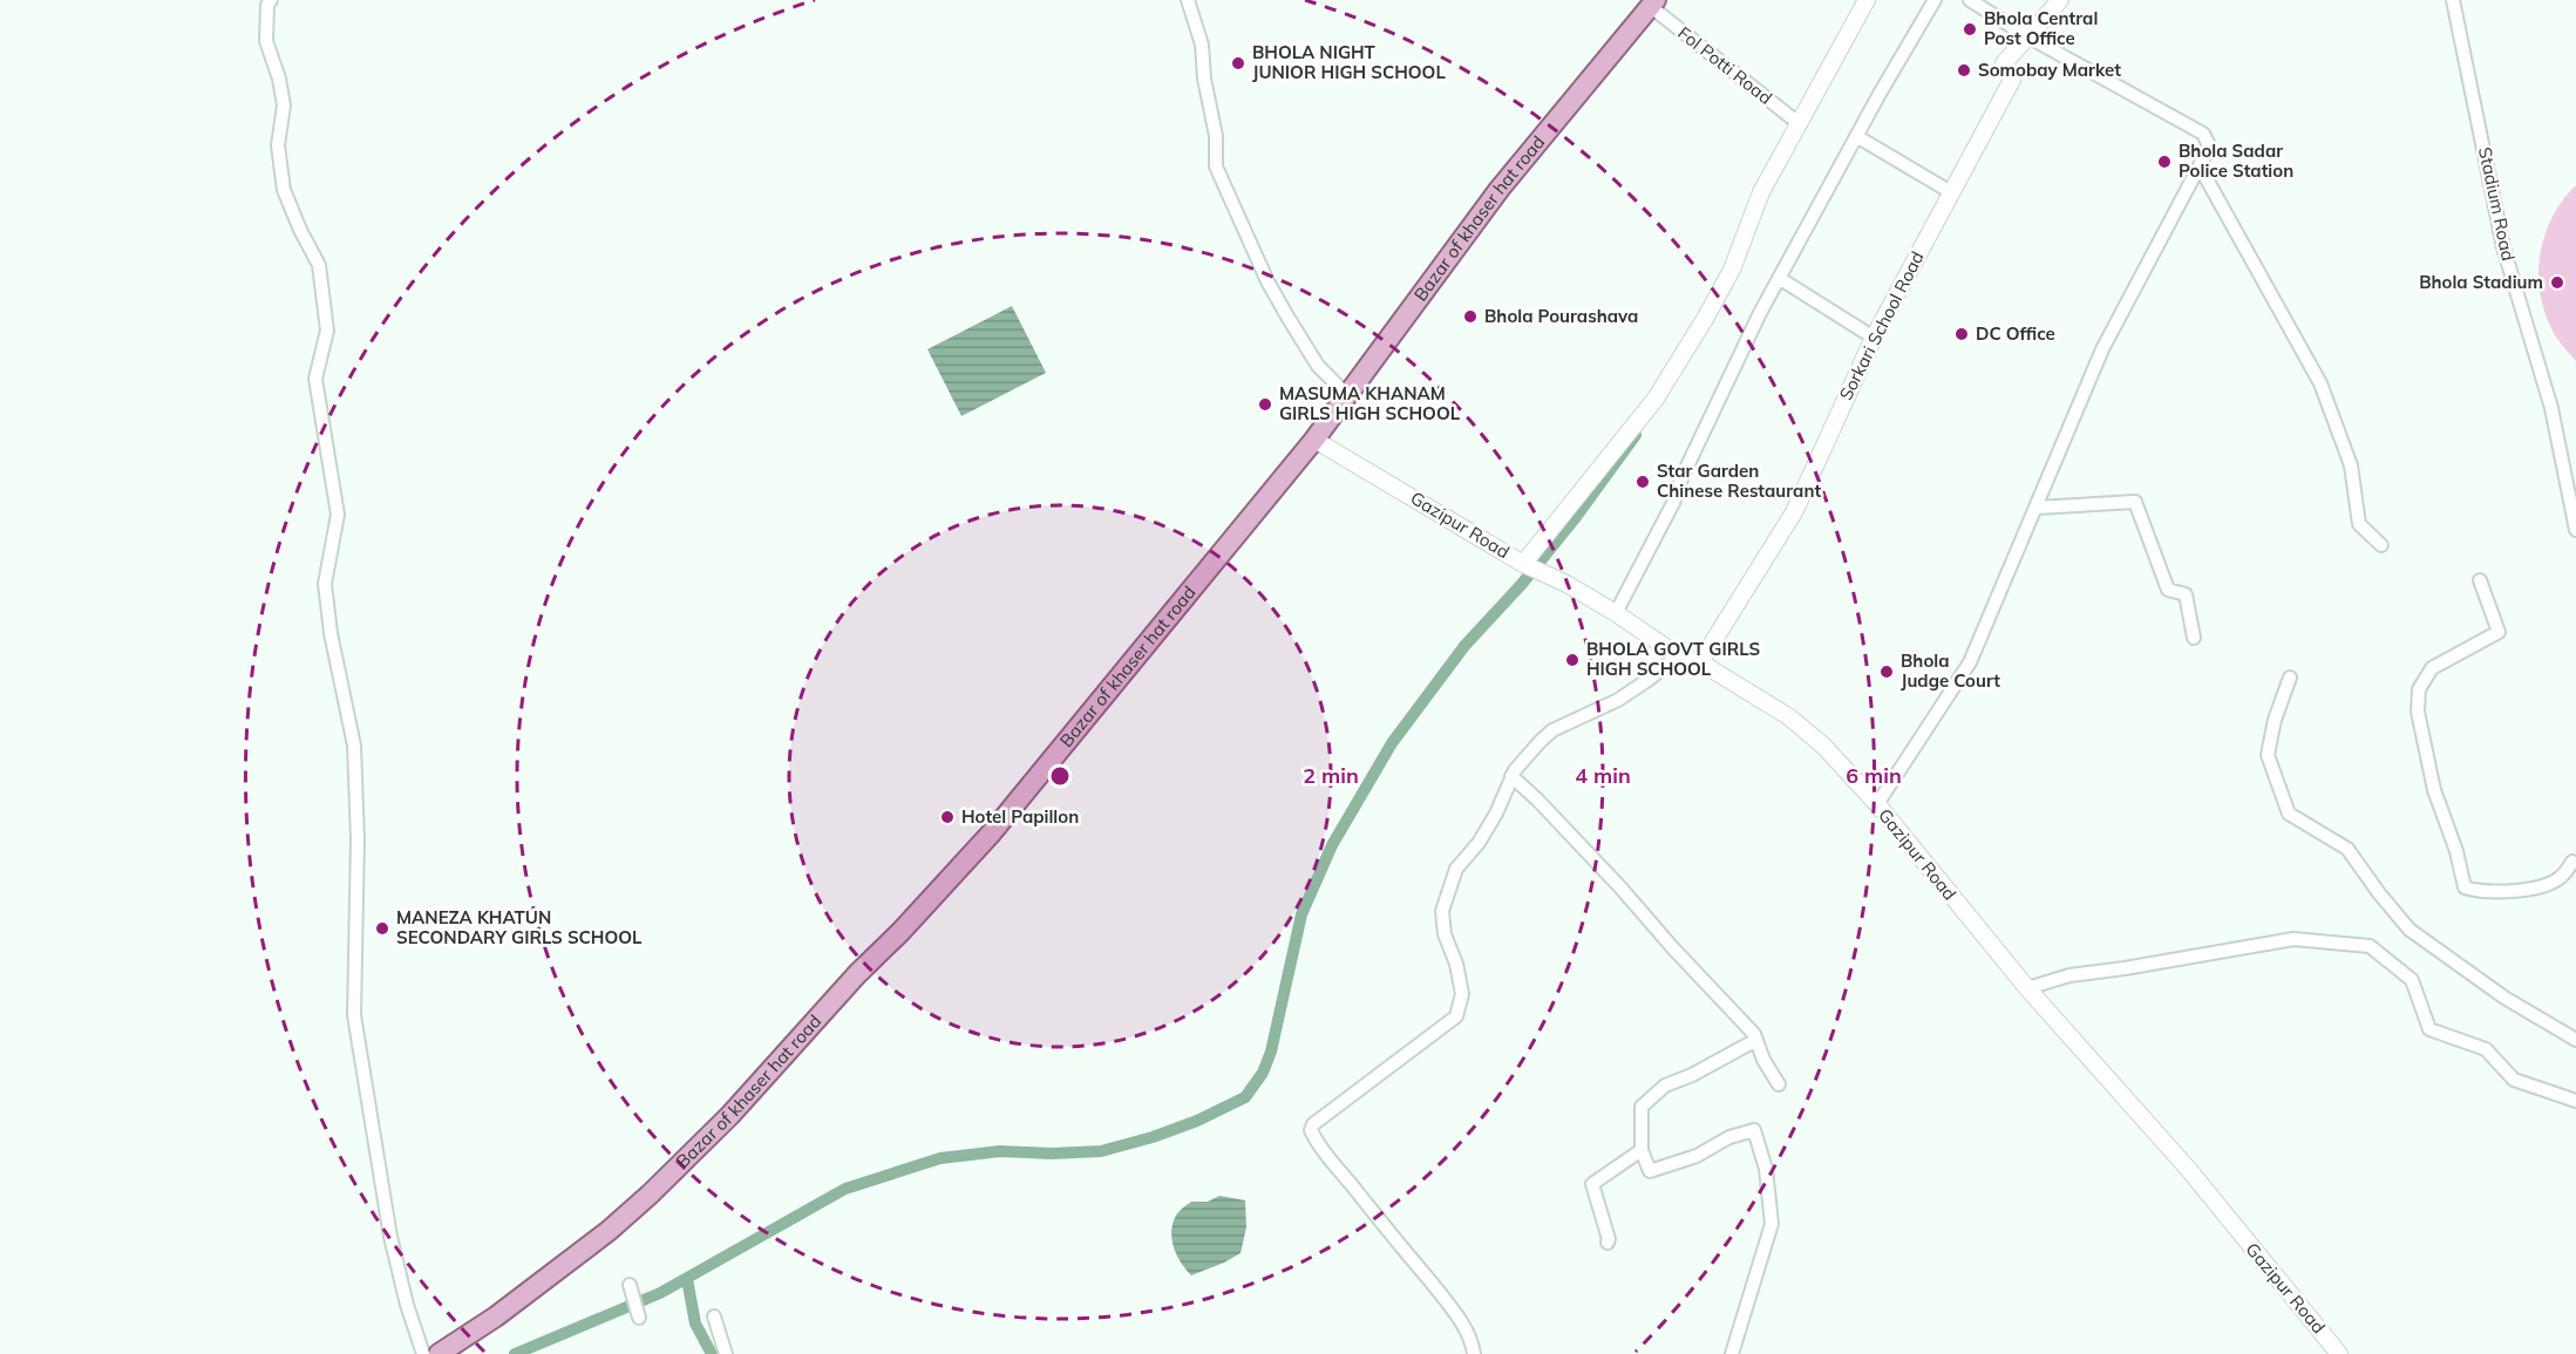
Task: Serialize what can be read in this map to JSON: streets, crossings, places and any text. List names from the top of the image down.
{
  "streets": {
    "main road": ["Bazar of khaser hat road"],
    "street": [
      "Fol Potti Road",
      "Stadium Road",
      "Sorkari School Road",
      "Gazipur Road"
    ]
  },
  "crossings": [
    ["Fol Potti Road", "Bazar of khaser hat road"],
    ["Bazar of khaser hat road", "Gazipur Road"],
    ["Sorkari School Road", "Gazipur Road"]
  ],
  "places": [
    "Bhola Central Post Office",
    "BHOLA NIGHT JUNIOR HIGH SCHOOL",
    "Somobay Market",
    "Bhola Sadar Police Station",
    "Bhola Stadium",
    "Bhola Pourashava",
    "DC Office",
    "MASUMA KHANAM GIRLS HIGH SCHOOL",
    "Star Garden Chinese Restaurant",
    "BHOLA GOVT GIRLS HIGH SCHOOL",
    "Bhola Judge Court",
    "Hotel Papillon",
    "MANEZA KHATUN SECONDARY GIRLS SCHOOL"
  ],
  "rings": ["2 min", "4 min", "6 min"]
}
